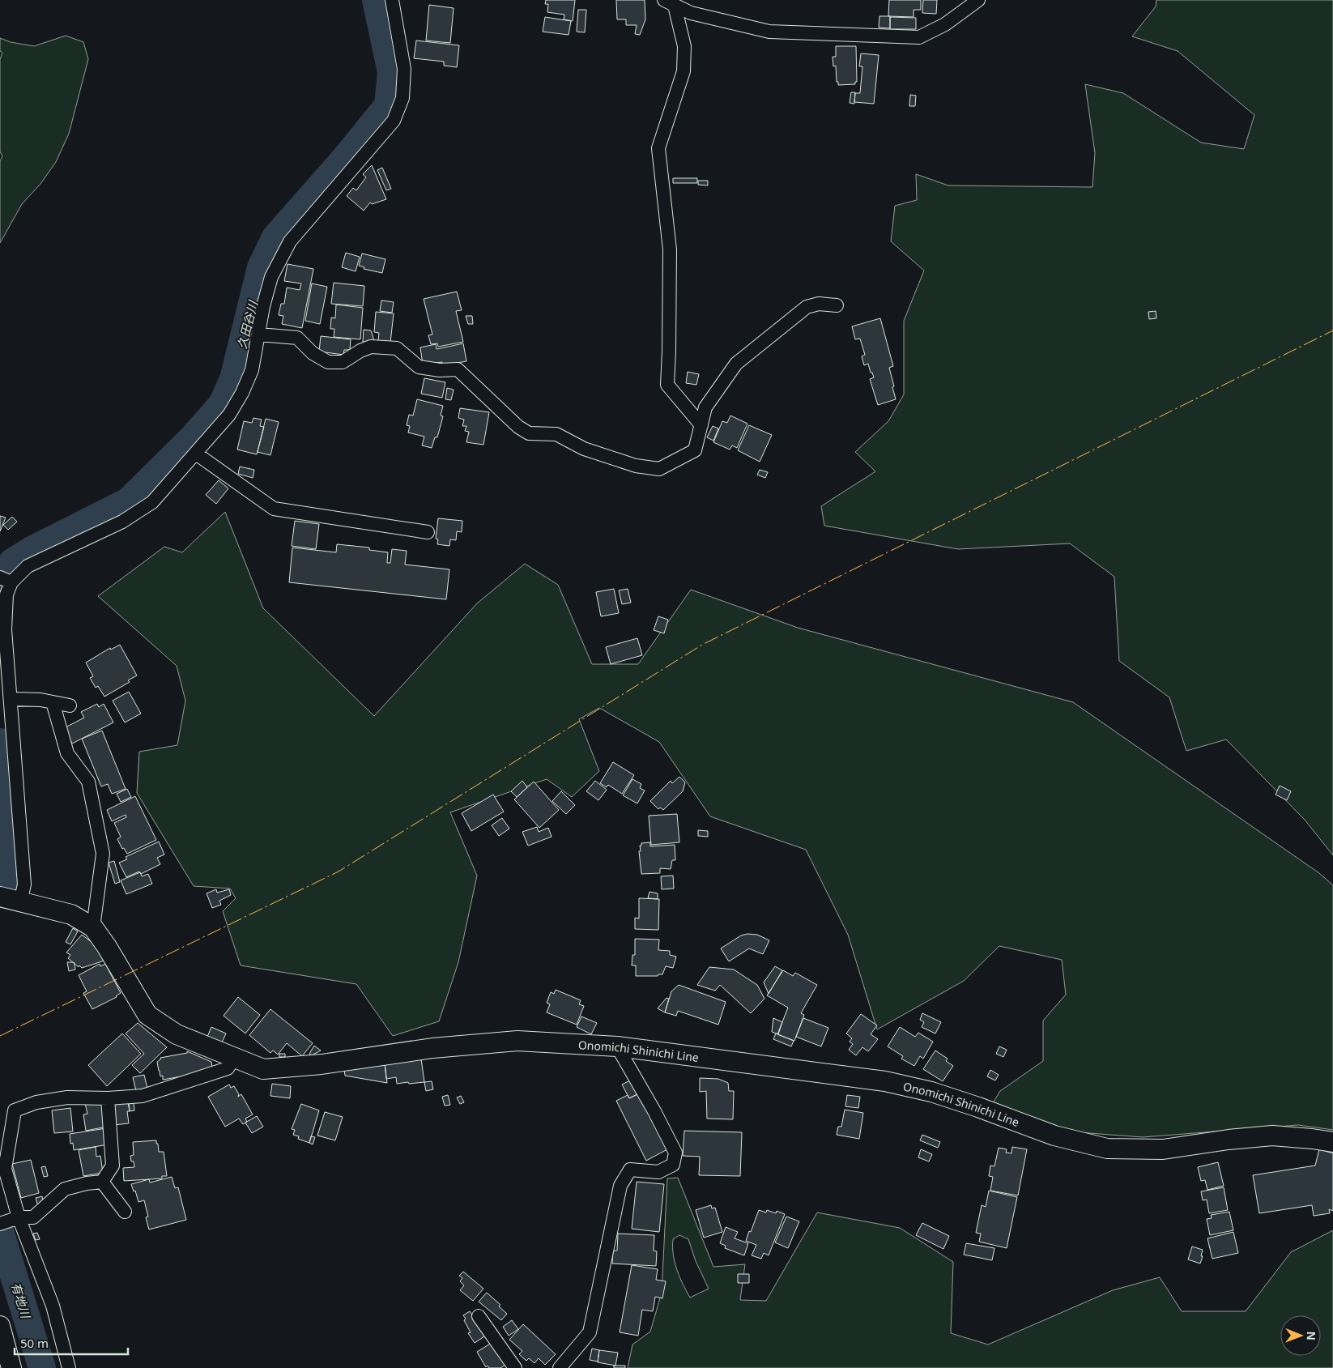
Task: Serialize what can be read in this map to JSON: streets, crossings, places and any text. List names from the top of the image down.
{
  "streets": {
    "main road": ["Onomichi Shinichi Line"]
  },
  "water": ["久田谷川", "有地川"],
  "scale_bar": "50 m",
  "north": "right"
}
